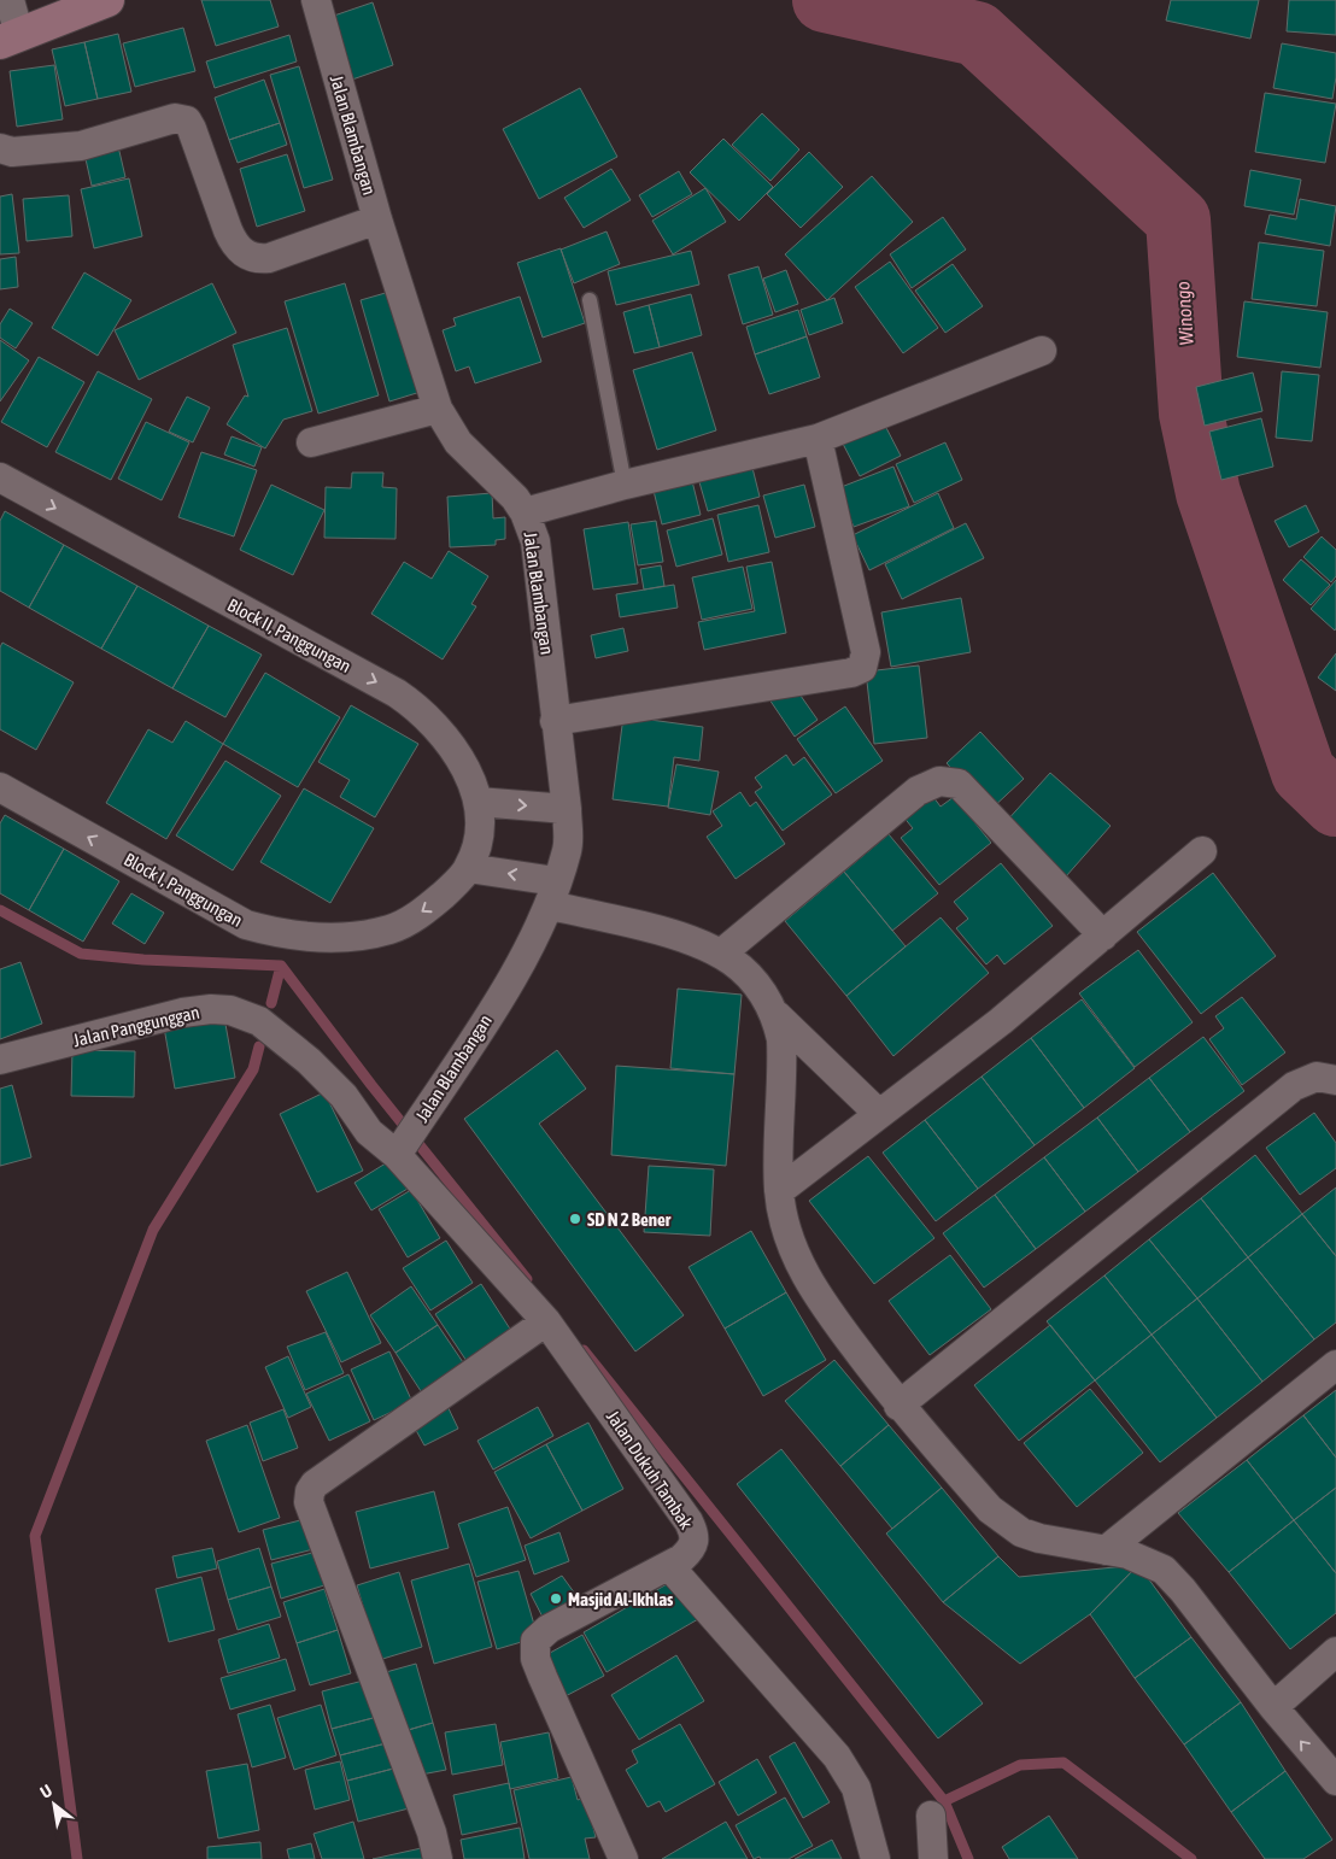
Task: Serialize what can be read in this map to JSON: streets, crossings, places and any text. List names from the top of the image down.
{
  "streets": {
    "street": [
      "Jalan Blambangan",
      "Block II, Panggungan",
      "Block I, Panggungan",
      "Jalan Panggunggan",
      "Jalan Dukuh Tambak"
    ]
  },
  "crossings": [
    ["Jalan Blambangan", "Jalan Panggunggan"],
    ["Jalan Blambangan", "Jalan Dukuh Tambak"],
    ["Block II, Panggungan", "Block I, Panggungan"],
    ["Jalan Panggunggan", "Jalan Dukuh Tambak"]
  ],
  "one_way": ["Block II, Panggungan", "Block I, Panggungan"],
  "water": ["Winongo"],
  "places": ["SD N 2 Bener", "Masjid Al-Ikhlas"],
  "north": "top left"
}
